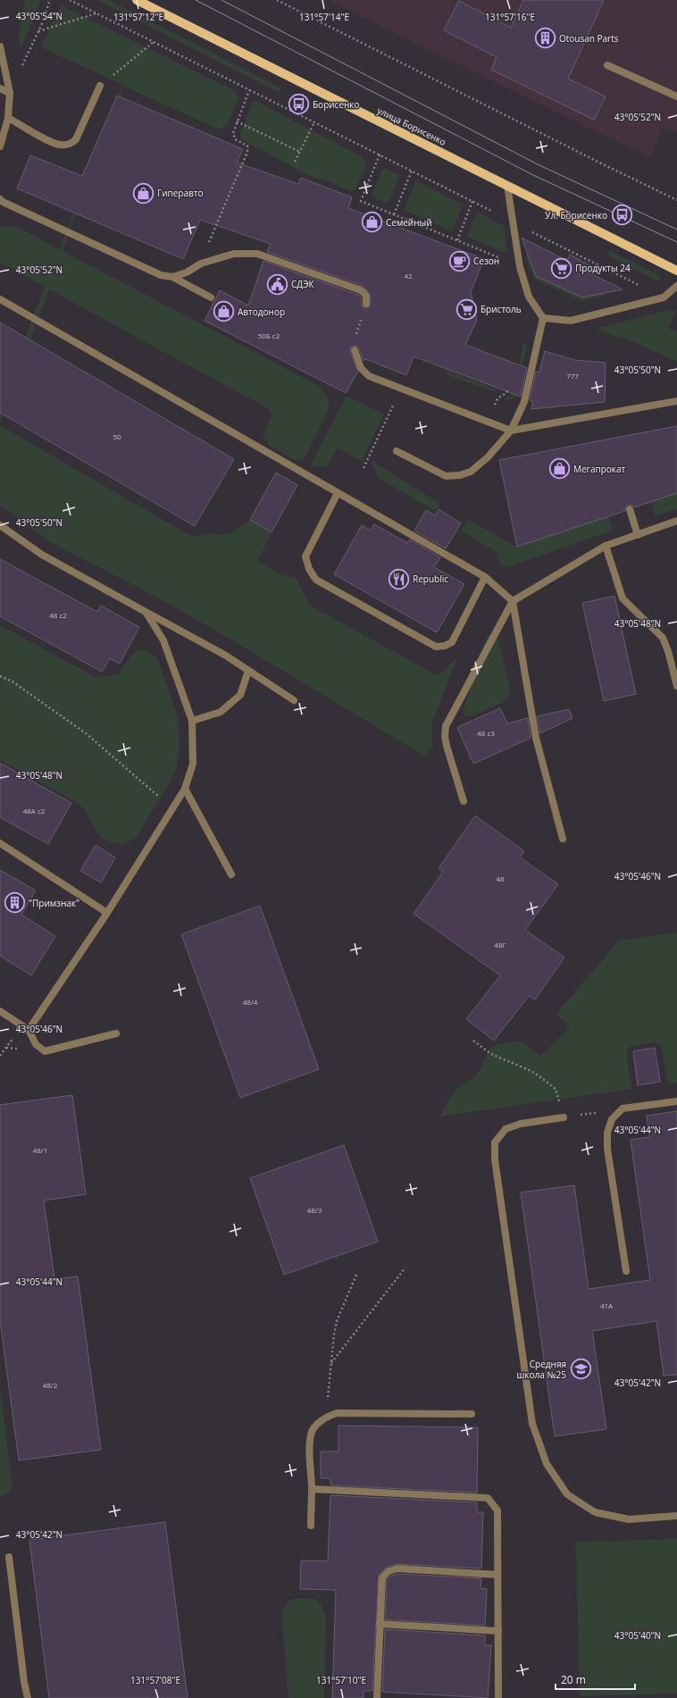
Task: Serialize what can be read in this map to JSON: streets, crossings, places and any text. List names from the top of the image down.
{
  "streets": {
    "main road": ["улица Борисенко"]
  },
  "places": {
    "building": ["Otousan Parts", "\"Примзнак\""],
    "bus stop": ["Борисенко", "Ул. Борисенко"],
    "shop": [
      "Гиперавто",
      "Семейный",
      "Автодонор",
      "Мегапрокат"
    ],
    "cafe": ["Сезон"],
    "supermarket": ["Продукты 24", "Бристоль"],
    "public building": ["СДЭК"],
    "restaurant": ["Republic"],
    "school or university": ["Средняя школа №25"]
  },
  "house_numbers": [
    "42",
    "50Б с2",
    "777",
    "50",
    "48 с2",
    "48 с3",
    "48А с2",
    "48",
    "48Г",
    "48/4",
    "48/1",
    "48/3",
    "41А",
    "48/2"
  ],
  "scale_bar": "20 m",
  "coordinates": [
    "43°05'54\"N",
    "131°57'12\"E",
    "131°57'14\"E",
    "131°57'16\"E",
    "43°05'52\"N",
    "43°05'50\"N",
    "43°05'48\"N",
    "43°05'46\"N",
    "43°05'44\"N",
    "43°05'42\"N",
    "43°05'40\"N",
    "131°57'08\"E",
    "131°57'10\"E"
  ]
}
